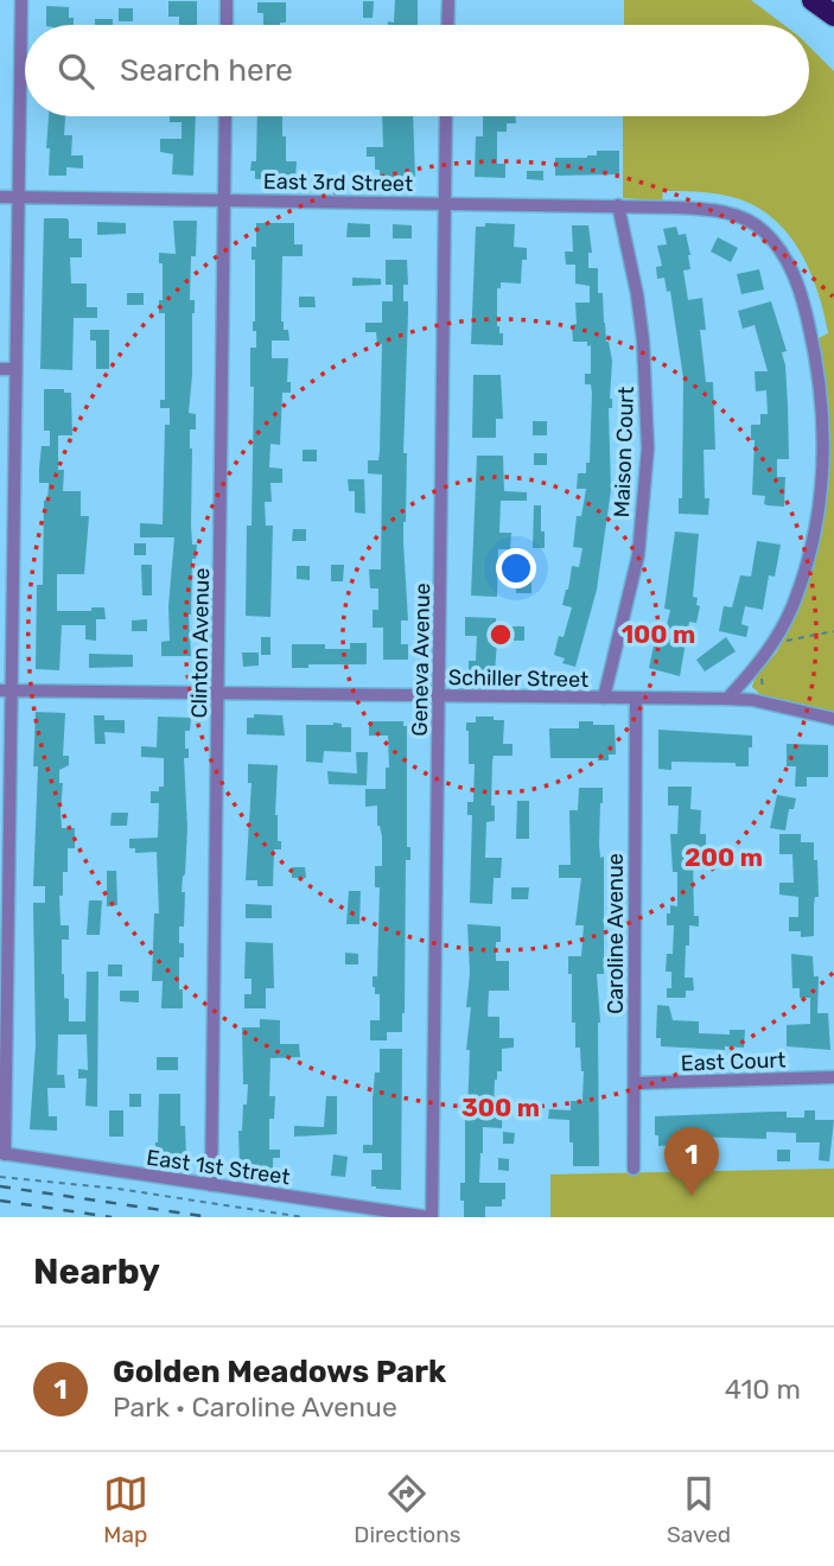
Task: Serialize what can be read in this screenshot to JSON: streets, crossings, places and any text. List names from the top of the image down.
{
  "streets": {
    "street": [
      "East 3rd Street",
      "Maison Court",
      "Clinton Avenue",
      "Geneva Avenue",
      "Schiller Street",
      "Caroline Avenue",
      "East Court",
      "East 1st Street"
    ]
  },
  "crossings": [
    ["East 3rd Street", "Maison Court"],
    ["East 3rd Street", "Clinton Avenue"],
    ["East 3rd Street", "Geneva Avenue"],
    ["Maison Court", "Schiller Street"],
    ["Clinton Avenue", "Schiller Street"],
    ["Clinton Avenue", "East 1st Street"],
    ["Geneva Avenue", "Schiller Street"],
    ["Geneva Avenue", "East 1st Street"],
    ["Schiller Street", "Caroline Avenue"],
    ["Caroline Avenue", "East Court"]
  ],
  "page": {
    "search": "Search here",
    "pins": "1",
    "heading": "Nearby",
    "list": [
      {
        "mark": "1",
        "name": "Golden Meadows Park",
        "note": "Park · Caroline Avenue",
        "value": "410 m"
      }
    ],
    "nav": ["Map", "Directions", "Saved"]
  },
  "rings": ["100 m", "200 m", "300 m"]
}
